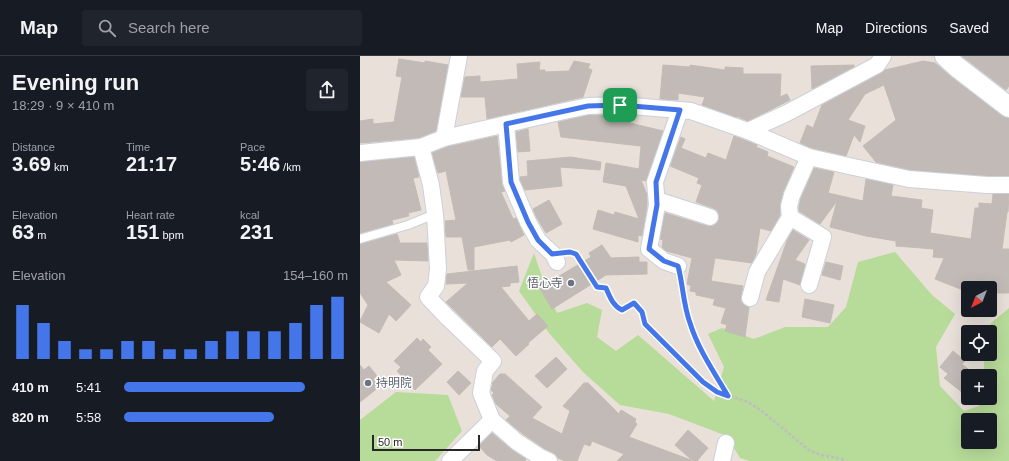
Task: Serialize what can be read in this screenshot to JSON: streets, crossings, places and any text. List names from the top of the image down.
{
  "places": ["悟心寺", "持明院"],
  "scale_bar": "50 m",
  "north": "bottom left",
  "page": {
    "header": "Map",
    "search": "Search here",
    "nav": ["Map", "Directions", "Saved"],
    "heading": ["Evening run", "18:29 · 9 × 410 m"],
    "stats": [
      ["Distance", "3.69 km"],
      ["Time", "21:17"],
      ["Pace", "5:46 /km"],
      ["Elevation", "63 m"],
      ["Heart rate", "151 bpm"],
      ["kcal", "231"]
    ],
    "chart": ["Elevation", "154–160 m"],
    "map_buttons": ["+", "−"],
    "list": [
      {
        "name": "410 m",
        "note": "5:41"
      },
      {
        "name": "820 m",
        "note": "5:58"
      }
    ],
    "scale": "50 m"
  }
}
